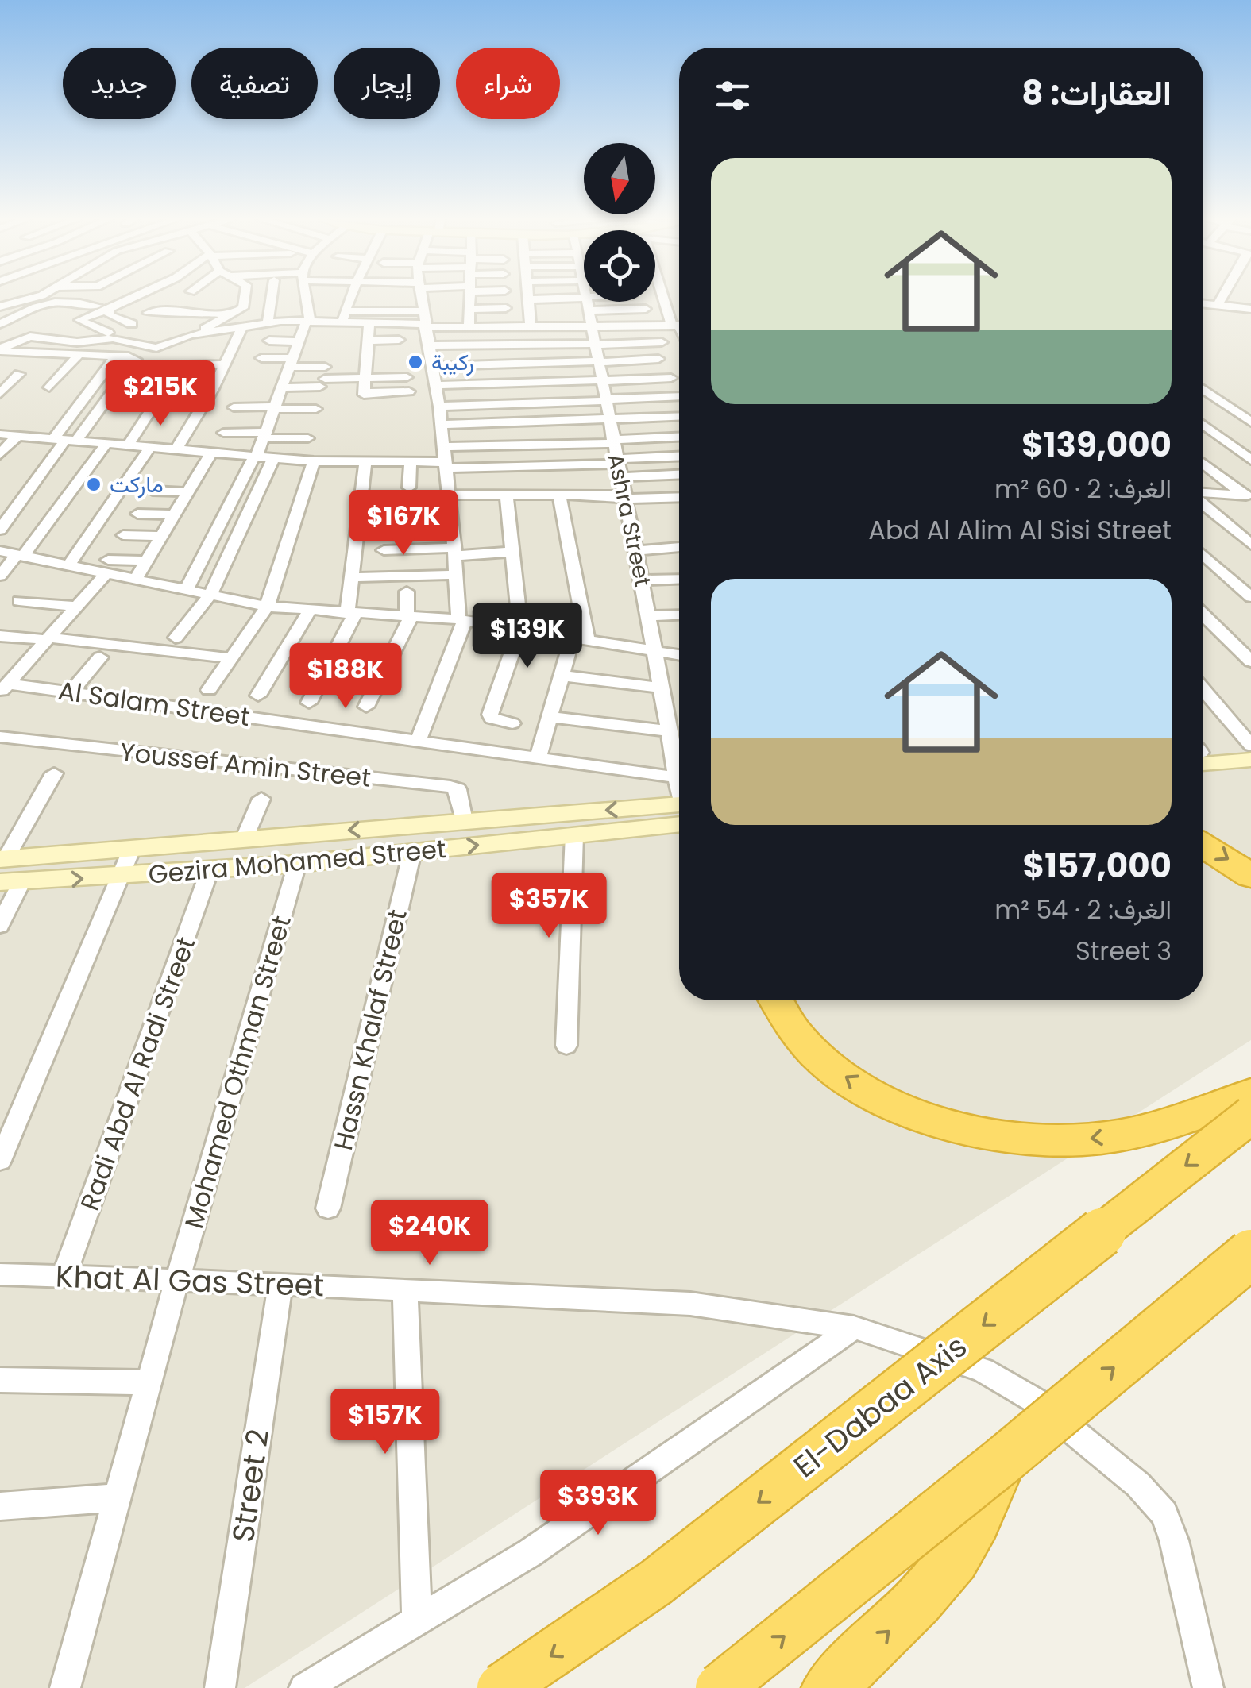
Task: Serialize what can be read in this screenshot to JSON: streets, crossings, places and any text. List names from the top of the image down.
{
  "streets": {
    "highway": ["El-Dabaa Axis"],
    "main road": ["Gezira Mohamed Street"],
    "street": [
      "Ashra Street",
      "Al Salam Street",
      "Youssef Amin Street",
      "Hassn Khalaf Street",
      "Mohamed Othman Street",
      "Radi Abd Al Radi Street",
      "Khat Al Gas Street",
      "Street 2"
    ]
  },
  "crossings": [
    ["Ashra Street", "Al Salam Street"],
    ["Youssef Amin Street", "Gezira Mohamed Street"],
    ["Gezira Mohamed Street", "Hassn Khalaf Street"],
    ["Gezira Mohamed Street", "Mohamed Othman Street"],
    ["Gezira Mohamed Street", "Radi Abd Al Radi Street"],
    ["Mohamed Othman Street", "Khat Al Gas Street"],
    ["Radi Abd Al Radi Street", "Khat Al Gas Street"],
    ["Khat Al Gas Street", "Street 2"]
  ],
  "places": ["ركيبة", "ماركت"],
  "north": "bottom",
  "page": {
    "chip": [
      "شراء",
      "إيجار",
      "تصفية",
      "جديد"
    ],
    "heading": "العقارات: 8",
    "list": [
      {
        "name": "$139,000",
        "note": "الغرف: 2 · 60 m² · Abd Al Alim Al Sisi Street"
      },
      {
        "name": "$157,000",
        "note": "الغرف: 2 · 54 m² · Street 3"
      }
    ],
    "price": [
      "$215K",
      "$167K",
      "$139K",
      "$188K",
      "$357K",
      "$240K",
      "$157K",
      "$393K"
    ]
  }
}
